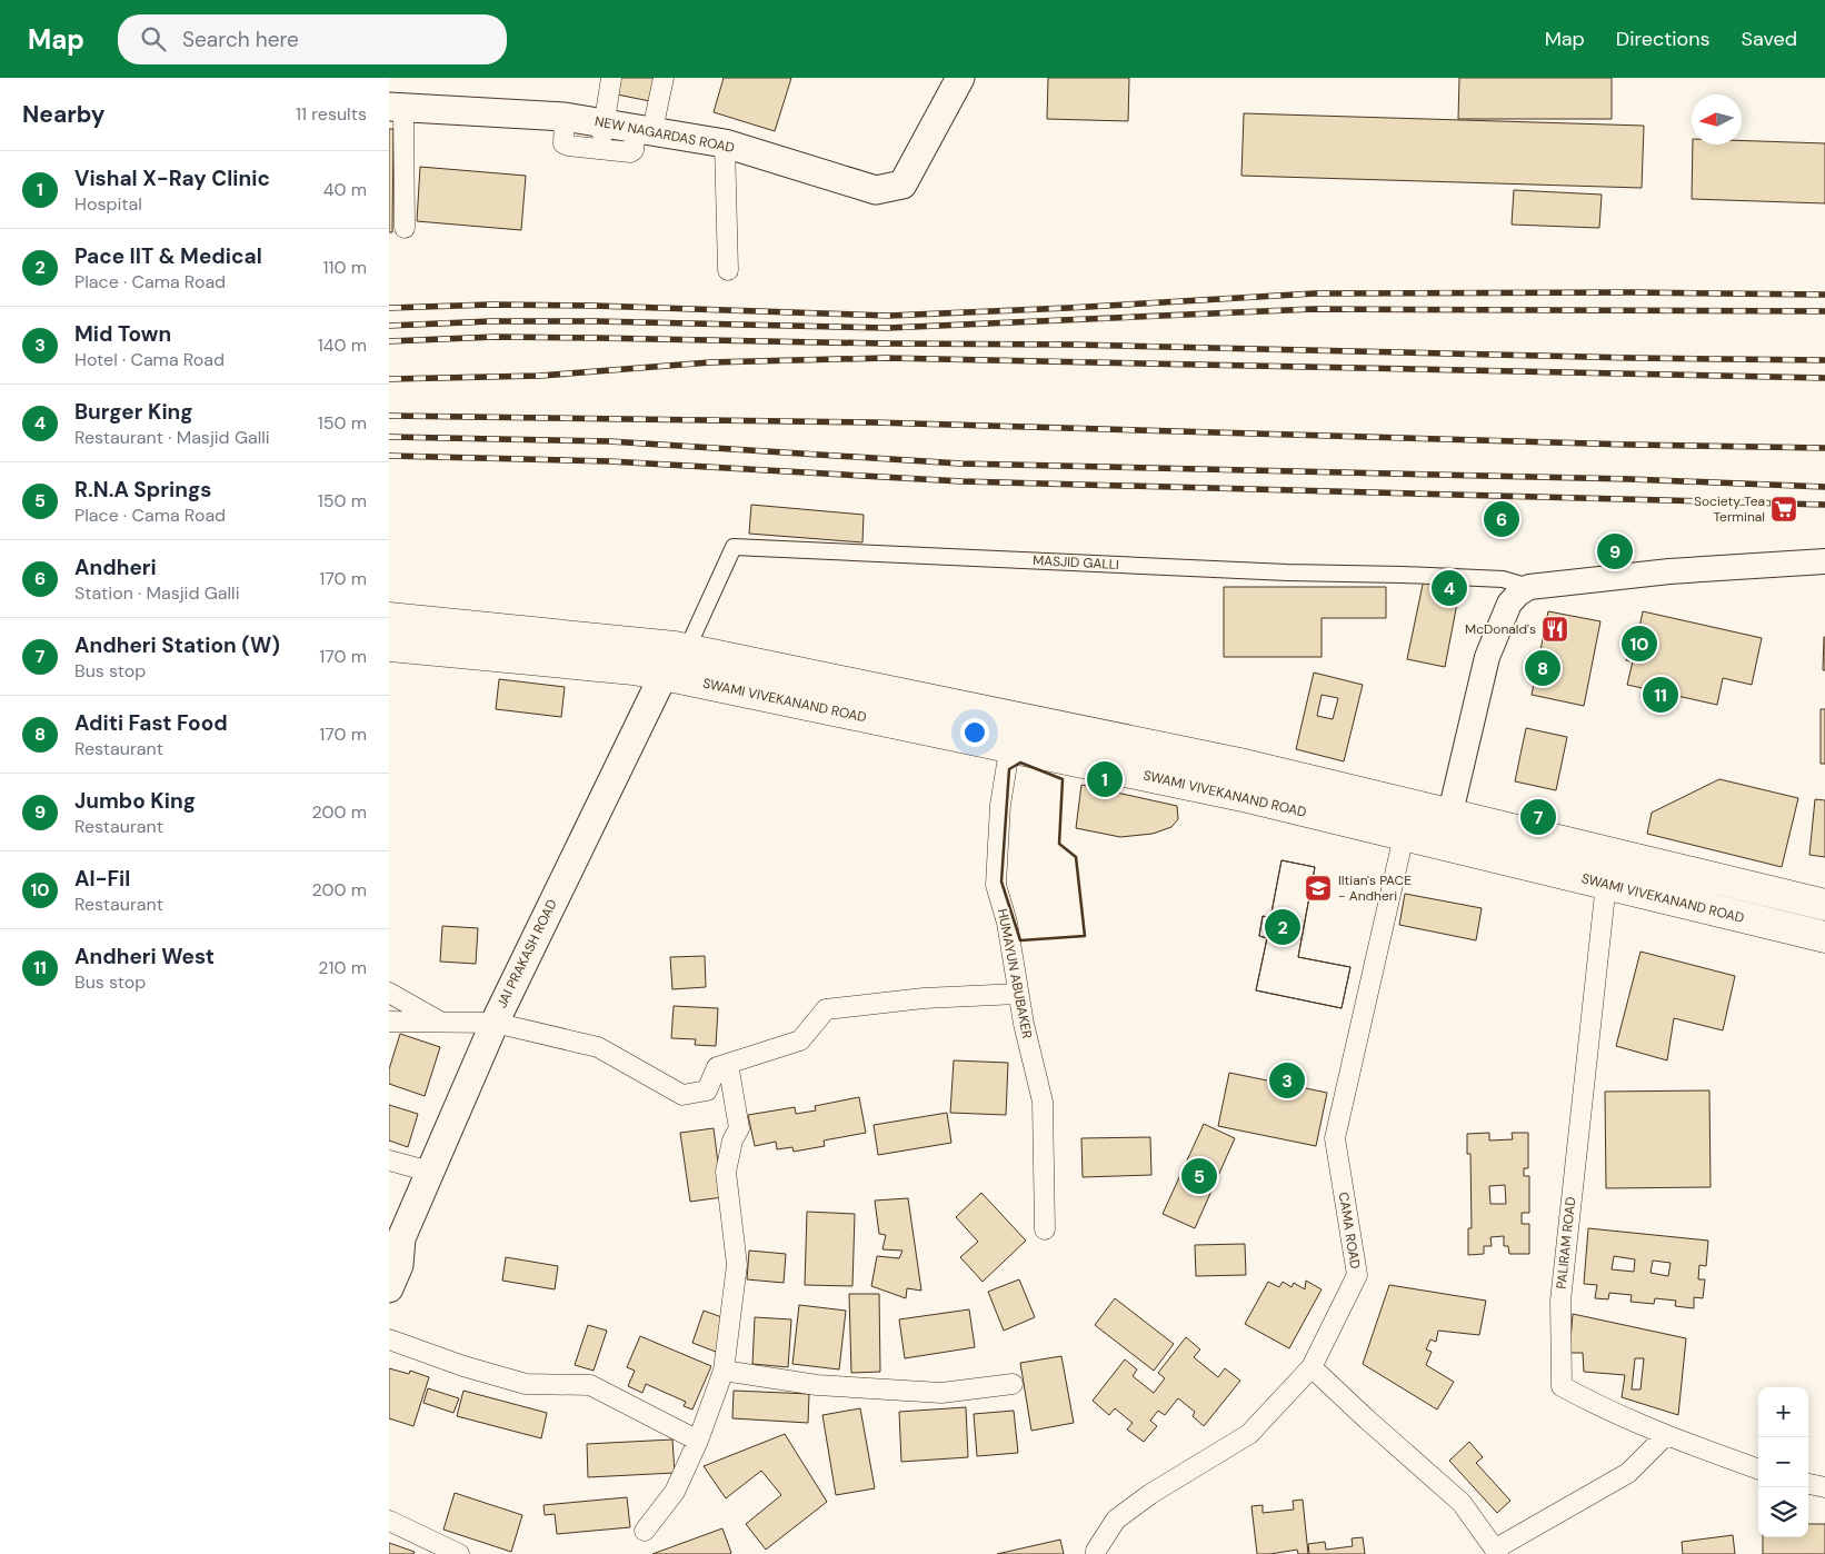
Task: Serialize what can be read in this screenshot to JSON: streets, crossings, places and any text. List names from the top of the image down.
{
  "streets": {
    "main road": ["NEW NAGARDAS ROAD", "SWAMI VIVEKANAND ROAD", "JAI PRAKASH ROAD"],
    "street": [
      "MASJID GALLI",
      "HUMAYUN ABUBAKER",
      "CAMA ROAD",
      "PALIRAM ROAD"
    ]
  },
  "crossings": [
    ["SWAMI VIVEKANAND ROAD", "JAI PRAKASH ROAD"],
    ["SWAMI VIVEKANAND ROAD", "HUMAYUN ABUBAKER"],
    ["SWAMI VIVEKANAND ROAD", "CAMA ROAD"],
    ["SWAMI VIVEKANAND ROAD", "PALIRAM ROAD"]
  ],
  "places": {
    "supermarket": ["Society Tea Terminal"],
    "restaurant": ["McDonald's"],
    "school or university": ["IItian's PACE - Andheri"]
  },
  "north": "left",
  "page": {
    "header": "Map",
    "search": "Search here",
    "nav": ["Map", "Directions", "Saved"],
    "heading": ["Nearby", "11 results"],
    "list": [
      {
        "mark": "1",
        "name": "Vishal X-Ray Clinic",
        "note": "Hospital",
        "value": "40 m"
      },
      {
        "mark": "2",
        "name": "Pace IIT & Medical",
        "note": "Place · Cama Road",
        "value": "110 m"
      },
      {
        "mark": "3",
        "name": "Mid Town",
        "note": "Hotel · Cama Road",
        "value": "140 m"
      },
      {
        "mark": "4",
        "name": "Burger King",
        "note": "Restaurant · Masjid Galli",
        "value": "150 m"
      },
      {
        "mark": "5",
        "name": "R.N.A Springs",
        "note": "Place · Cama Road",
        "value": "150 m"
      },
      {
        "mark": "6",
        "name": "Andheri",
        "note": "Station · Masjid Galli",
        "value": "170 m"
      },
      {
        "mark": "7",
        "name": "Andheri Station (W)",
        "note": "Bus stop",
        "value": "170 m"
      },
      {
        "mark": "8",
        "name": "Aditi Fast Food",
        "note": "Restaurant",
        "value": "170 m"
      },
      {
        "mark": "9",
        "name": "Jumbo King",
        "note": "Restaurant",
        "value": "200 m"
      },
      {
        "mark": "10",
        "name": "Al-Fil",
        "note": "Restaurant",
        "value": "200 m"
      },
      {
        "mark": "11",
        "name": "Andheri West",
        "note": "Bus stop",
        "value": "210 m"
      }
    ],
    "pins": [
      "6",
      "9",
      "4",
      "10",
      "8",
      "11",
      "1",
      "7",
      "2",
      "3",
      "5"
    ],
    "map_buttons": ["+", "−"]
  }
}
